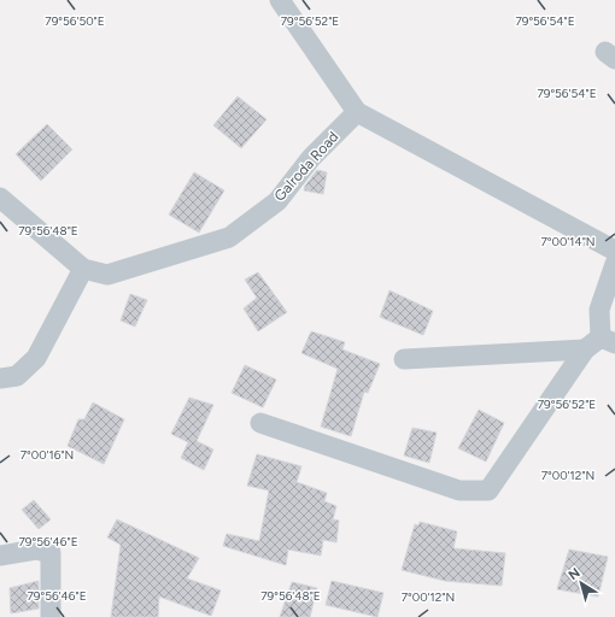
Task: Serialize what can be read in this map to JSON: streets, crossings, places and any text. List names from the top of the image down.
{
  "streets": {
    "street": ["Galroda Road"]
  },
  "north": "top left",
  "coordinates": [
    "79°56'50\"E",
    "79°56'52\"E",
    "79°56'54\"E",
    "79°56'48\"E",
    "7°00'14\"N",
    "7°00'16\"N",
    "7°00'12\"N",
    "79°56'46\"E"
  ]
}
